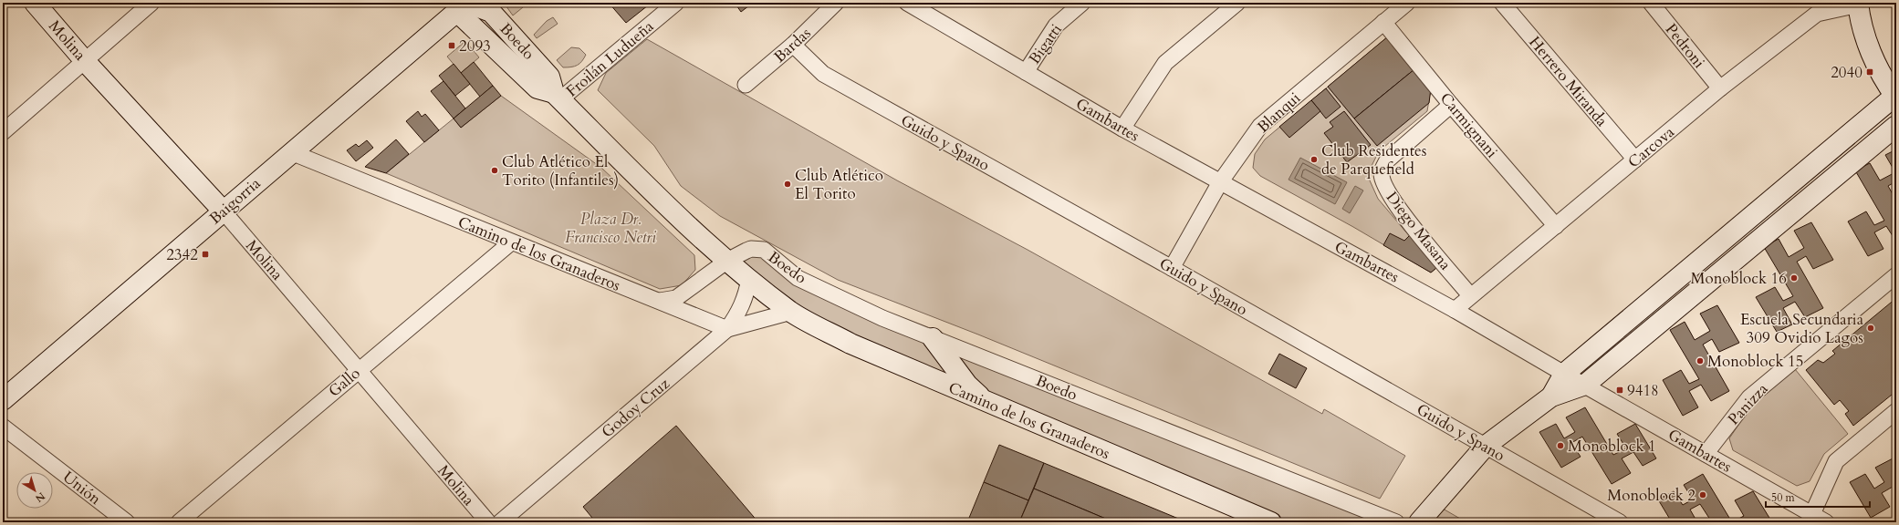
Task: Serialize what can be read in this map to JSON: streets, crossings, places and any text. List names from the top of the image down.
{
  "streets": {
    "street": [
      "Molina",
      "Boedo",
      "Bigatti",
      "Bardas",
      "Pedroni",
      "Froilán Ludueña",
      "Herrero Miranda",
      "Blanqui",
      "Gambartes",
      "Carmignani",
      "Guido y Spano",
      "Carcova",
      "Baigorria",
      "Diego Masana",
      "Camino de los Granaderos",
      "Gallo",
      "Panizza",
      "Godoy Cruz",
      "Unión"
    ]
  },
  "crossings": [
    ["Molina", "Baigorria"],
    ["Molina", "Gallo"],
    ["Boedo", "Froilán Ludueña"],
    ["Boedo", "Baigorria"],
    ["Boedo", "Camino de los Granaderos"],
    ["Boedo", "Godoy Cruz"],
    ["Bigatti", "Gambartes"],
    ["Bardas", "Guido y Spano"],
    ["Pedroni", "Carcova"],
    ["Herrero Miranda", "Carcova"],
    ["Blanqui", "Gambartes"],
    ["Blanqui", "Carmignani"],
    ["Blanqui", "Guido y Spano"],
    ["Gambartes", "Carcova"],
    ["Gambartes", "Panizza"],
    ["Carmignani", "Carcova"],
    ["Carmignani", "Diego Masana"],
    ["Carcova", "Diego Masana"],
    ["Baigorria", "Camino de los Granaderos"],
    ["Camino de los Granaderos", "Gallo"],
    ["Camino de los Granaderos", "Godoy Cruz"]
  ],
  "parks": ["Plaza Dr. Francisco Netri"],
  "places": {
    "transit": [
      "2093",
      "2040",
      "2342",
      "9418"
    ],
    "other": [
      "Club Residentes de Parquefield",
      "Club Atlético El Torito (Infantiles)",
      "Club Atlético El Torito",
      "Monoblock 16",
      "Escuela Secundaria 309 Ovidio Lagos",
      "Monoblock 15",
      "Monoblock 1",
      "Monoblock 2"
    ]
  },
  "scale_bar": "50 m",
  "north": "bottom right"
}
